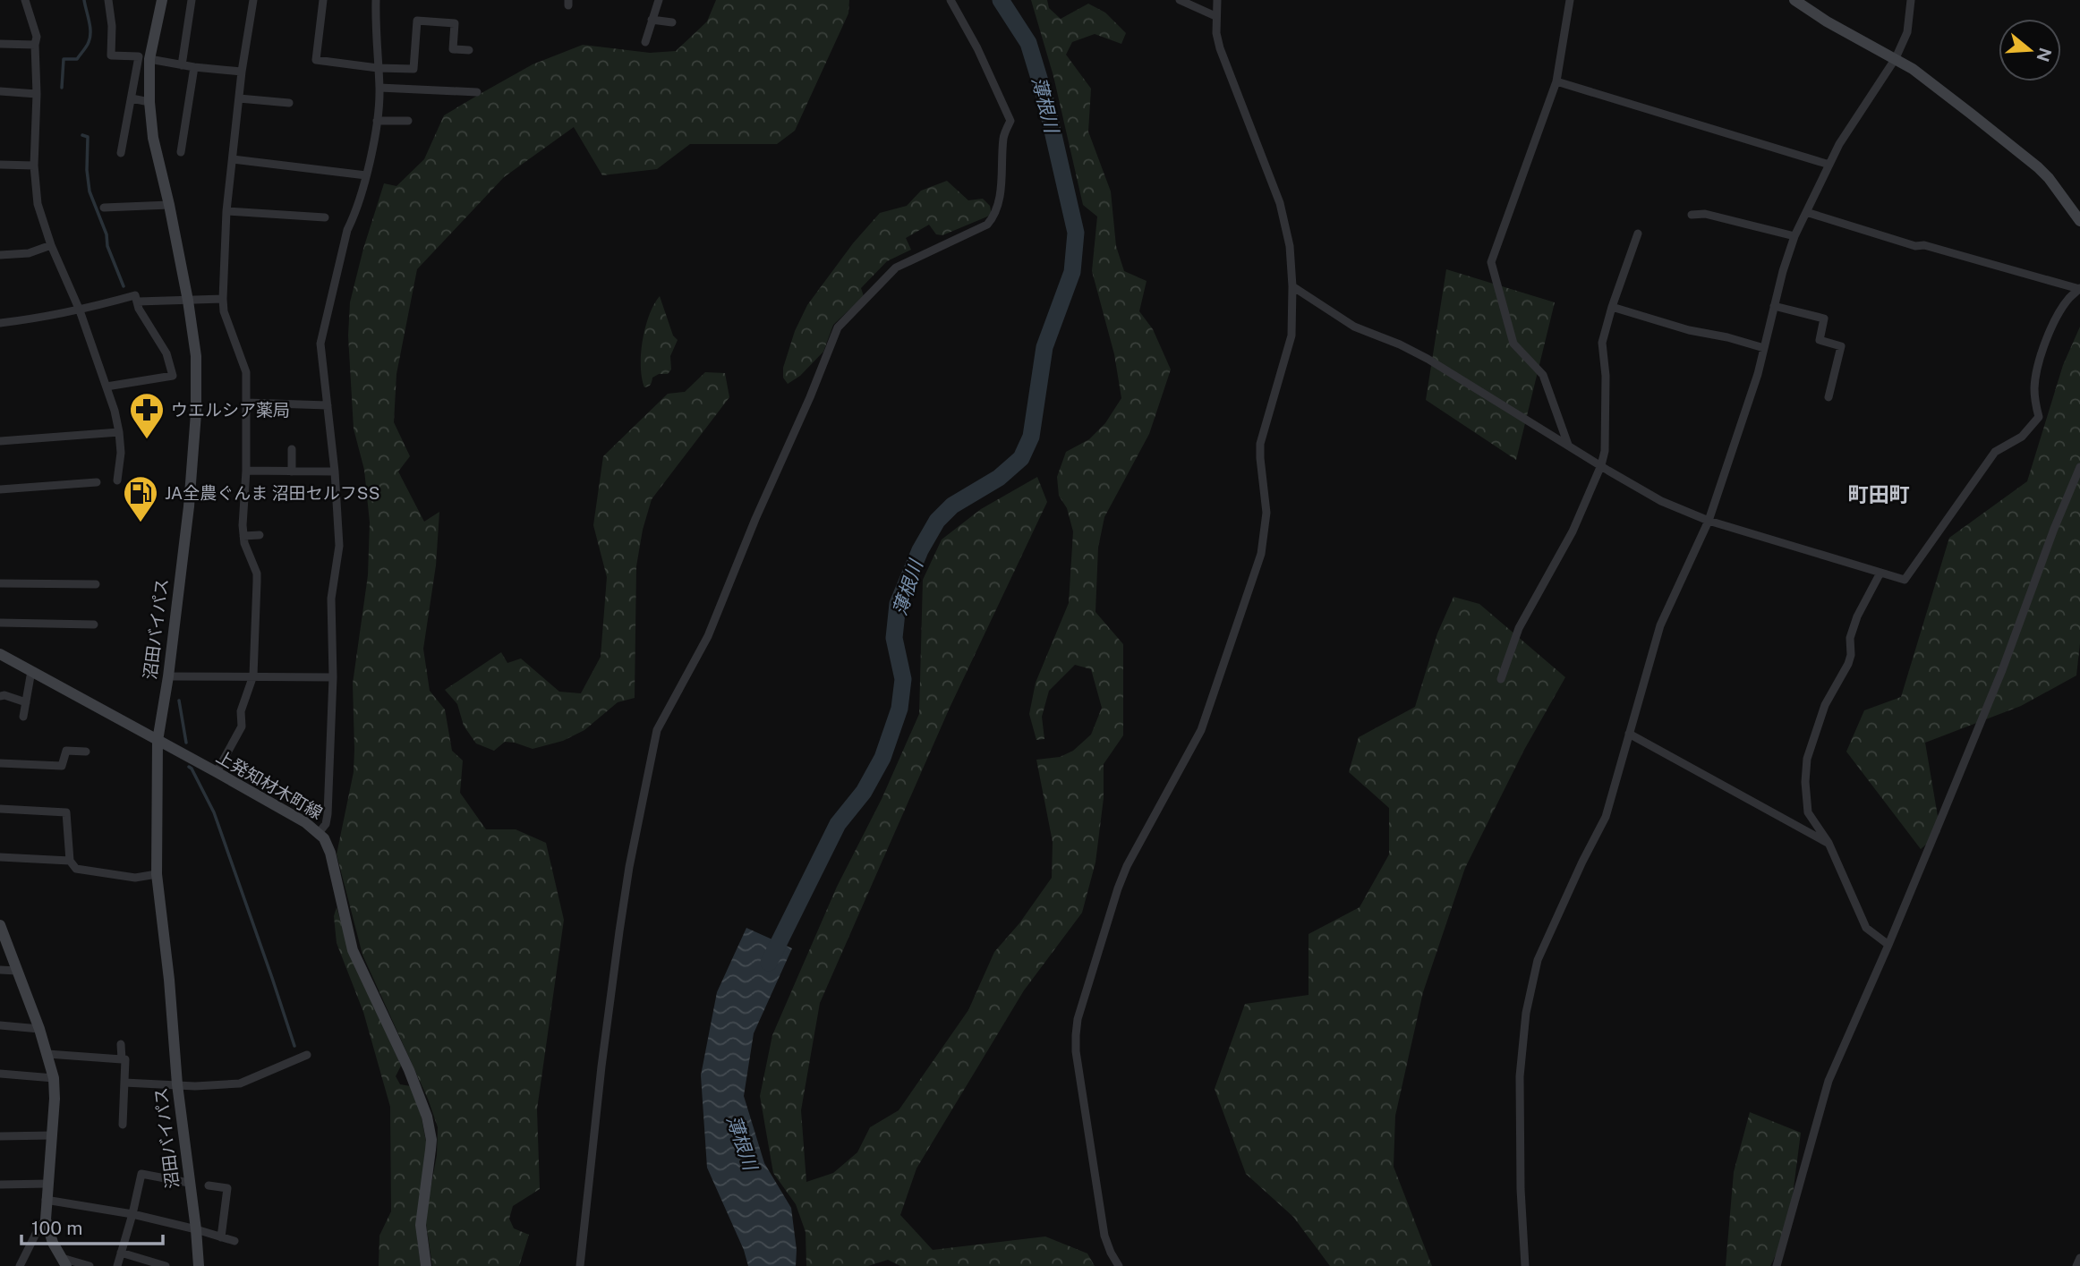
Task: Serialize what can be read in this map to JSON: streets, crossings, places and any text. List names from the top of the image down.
{
  "streets": {
    "street": ["沼田バイパス", "上発知材木町線"]
  },
  "crossings": [
    ["沼田バイパス", "上発知材木町線"]
  ],
  "districts": ["町田町"],
  "water": ["薄根川"],
  "places": {
    "pharmacy": ["ウエルシア薬局"],
    "fuel station": ["JA全農ぐんま 沼田セルフSS"]
  },
  "scale_bar": "100 m",
  "north": "right"
}
